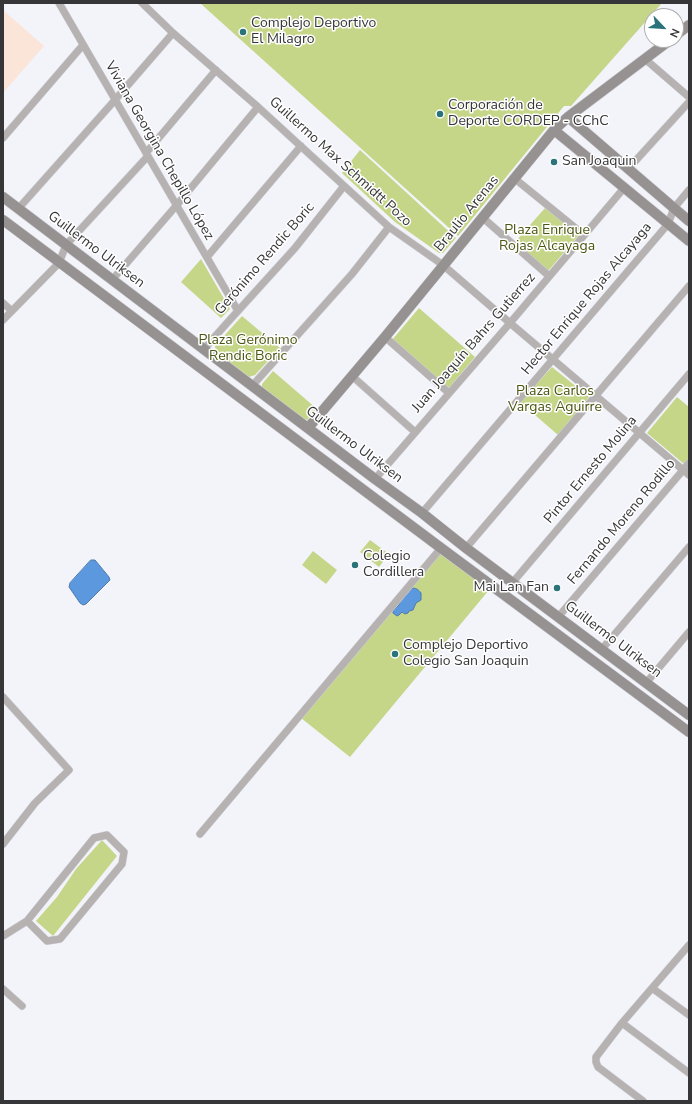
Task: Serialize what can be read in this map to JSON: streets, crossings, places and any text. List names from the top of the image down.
{
  "streets": {
    "main road": ["Braulio Arenas", "Guillermo Ulriksen"],
    "street": [
      "Viviana Georgina Chepillo López",
      "Guillermo Max Schmidtt Pozo",
      "Gerónimo Rendic Boric",
      "Hector Enrique Rojas Alcayaga",
      "Juan Joaquín Bahrs Gutierrez",
      "Pintor Ernesto Molina",
      "Fernando Moreno Rodillo"
    ]
  },
  "crossings": [
    ["Viviana Georgina Chepillo López", "Gerónimo Rendic Boric"],
    ["Guillermo Max Schmidtt Pozo", "Braulio Arenas"],
    ["Guillermo Max Schmidtt Pozo", "Gerónimo Rendic Boric"],
    ["Guillermo Max Schmidtt Pozo", "Hector Enrique Rojas Alcayaga"],
    ["Guillermo Max Schmidtt Pozo", "Juan Joaquín Bahrs Gutierrez"],
    ["Guillermo Max Schmidtt Pozo", "Pintor Ernesto Molina"],
    ["Guillermo Max Schmidtt Pozo", "Fernando Moreno Rodillo"],
    ["Braulio Arenas", "Guillermo Ulriksen"],
    ["Guillermo Ulriksen", "Gerónimo Rendic Boric"],
    ["Guillermo Ulriksen", "Hector Enrique Rojas Alcayaga"],
    ["Guillermo Ulriksen", "Juan Joaquín Bahrs Gutierrez"],
    ["Guillermo Ulriksen", "Pintor Ernesto Molina"],
    ["Guillermo Ulriksen", "Fernando Moreno Rodillo"]
  ],
  "parks": ["Plaza Enrique Rojas Alcayaga", "Plaza Gerónimo Rendic Boric", "Plaza Carlos Vargas Aguirre"],
  "places": [
    "Complejo Deportivo El Milagro",
    "Corporación de Deporte CORDEP - CChC",
    "San Joaquin",
    "Colegio Cordillera",
    "Mai Lan Fan",
    "Complejo Deportivo Colegio San Joaquin"
  ],
  "north": "bottom right"
}
